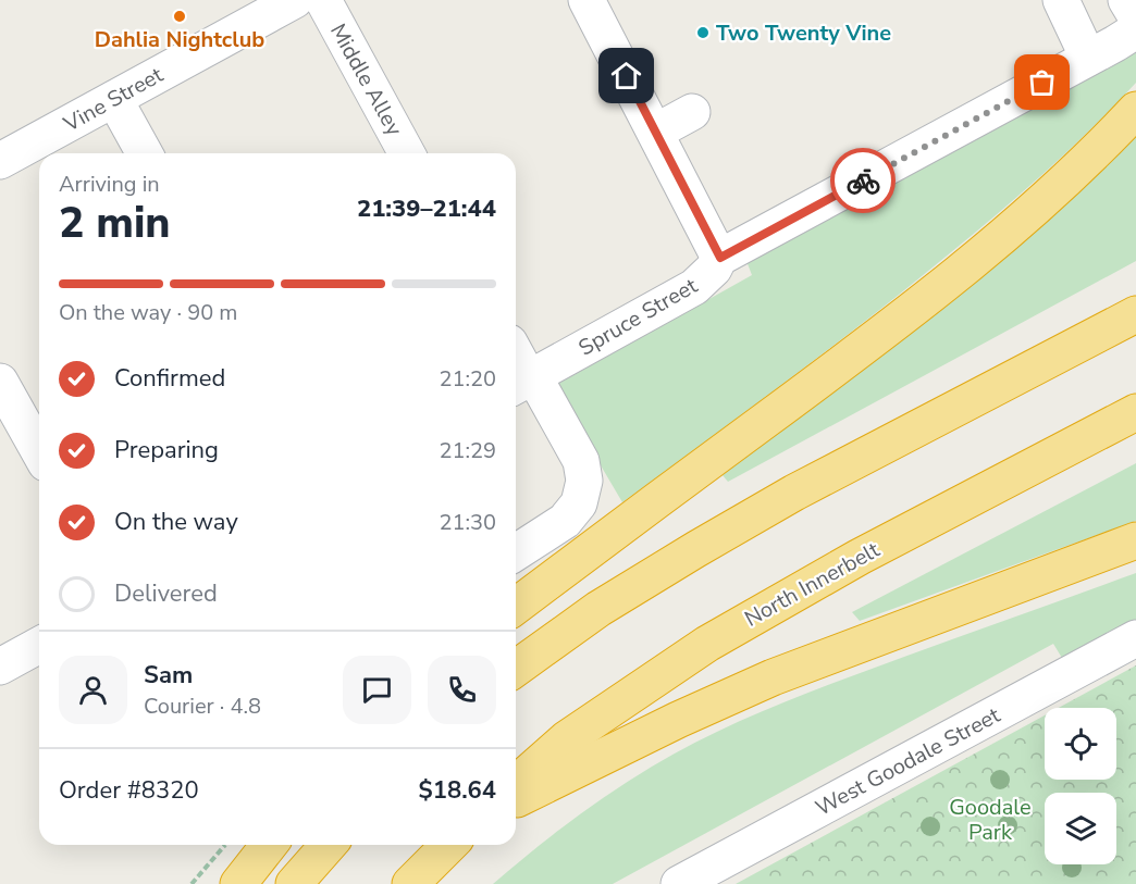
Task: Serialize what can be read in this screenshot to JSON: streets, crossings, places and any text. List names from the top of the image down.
{
  "streets": {
    "highway": ["North Innerbelt"],
    "street": [
      "Middle Alley",
      "Vine Street",
      "Spruce Street",
      "West Goodale Street"
    ]
  },
  "parks": ["Goodale Park"],
  "places": ["Dahlia Nightclub", "Two Twenty Vine"],
  "page": {
    "heading": ["2 min", "Arriving in", "21:39–21:44"],
    "panel": [
      "Sam",
      "Courier · 4.8",
      "Order #8320",
      "$18.64"
    ],
    "bar": "On the way · 90 m",
    "list": [
      ["Confirmed", "21:20"],
      ["Preparing", "21:29"],
      ["On the way", "21:30"],
      "Delivered"
    ]
  }
}
